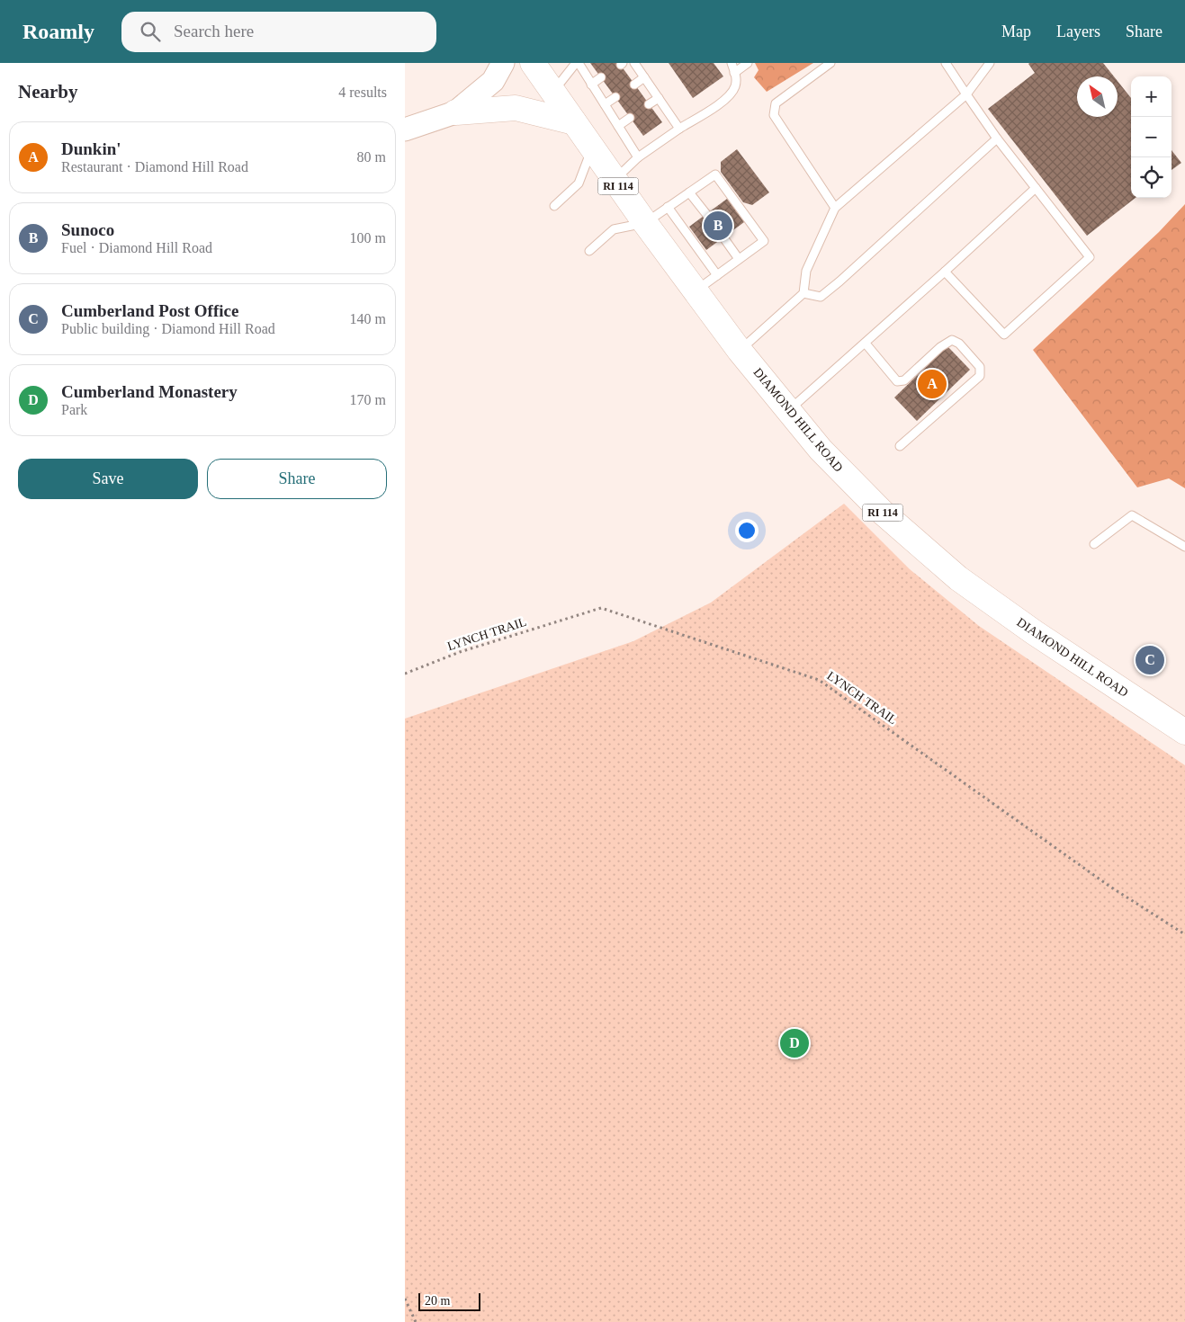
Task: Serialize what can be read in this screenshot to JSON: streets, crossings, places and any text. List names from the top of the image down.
{
  "streets": {
    "main road": ["RI 114", "DIAMOND HILL ROAD"],
    "path": ["LYNCH TRAIL"]
  },
  "scale_bar": "20 m",
  "north": "top left",
  "page": {
    "header": "Roamly",
    "search": "Search here",
    "nav": ["Map", "Layers", "Share"],
    "heading": ["Nearby", "4 results"],
    "map_buttons": ["+", "−"],
    "list": [
      {
        "mark": "A",
        "name": "Dunkin'",
        "note": "Restaurant · Diamond Hill Road",
        "value": "80 m"
      },
      {
        "mark": "B",
        "name": "Sunoco",
        "note": "Fuel · Diamond Hill Road",
        "value": "100 m"
      },
      {
        "mark": "C",
        "name": "Cumberland Post Office",
        "note": "Public building · Diamond Hill Road",
        "value": "140 m"
      },
      {
        "mark": "D",
        "name": "Cumberland Monastery",
        "note": "Park",
        "value": "170 m"
      }
    ],
    "pins": [
      "B",
      "A",
      "C",
      "D"
    ],
    "buttons": ["Save", "Share"],
    "scale": "20 m"
  }
}
